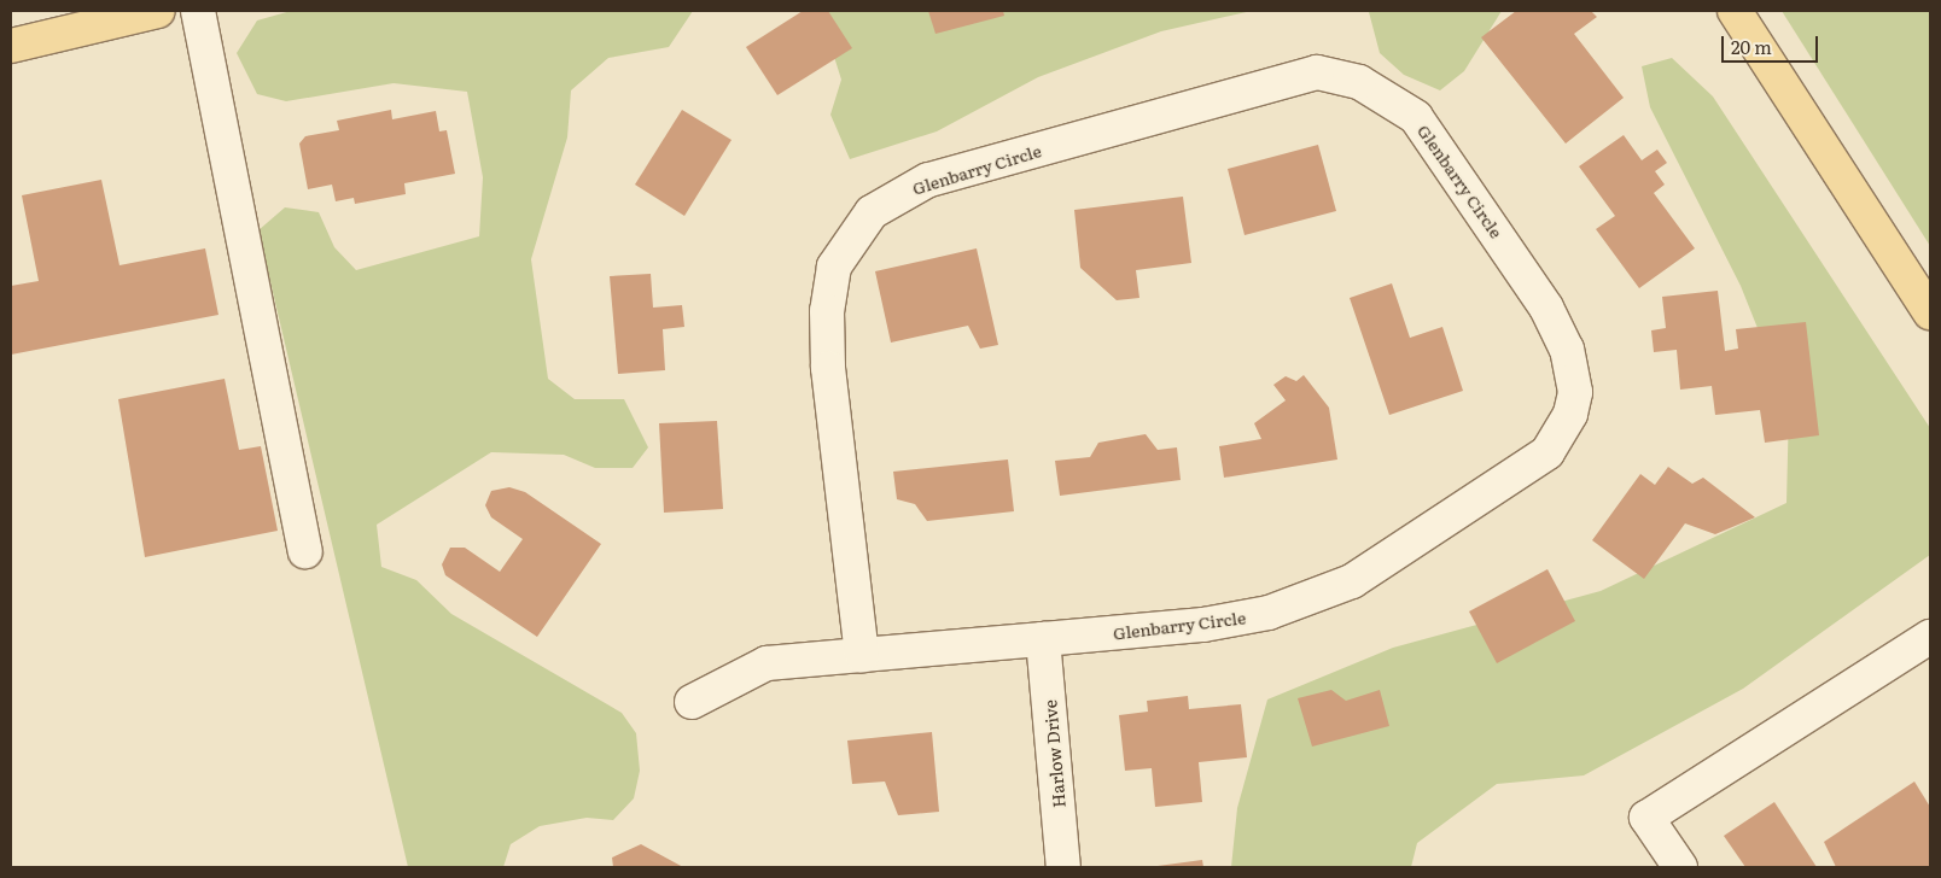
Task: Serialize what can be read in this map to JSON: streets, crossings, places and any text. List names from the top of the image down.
{
  "streets": {
    "street": ["Glenbarry Circle", "Harlow Drive"]
  },
  "crossings": [
    ["Glenbarry Circle", "Harlow Drive"]
  ],
  "scale_bar": "20 m"
}
